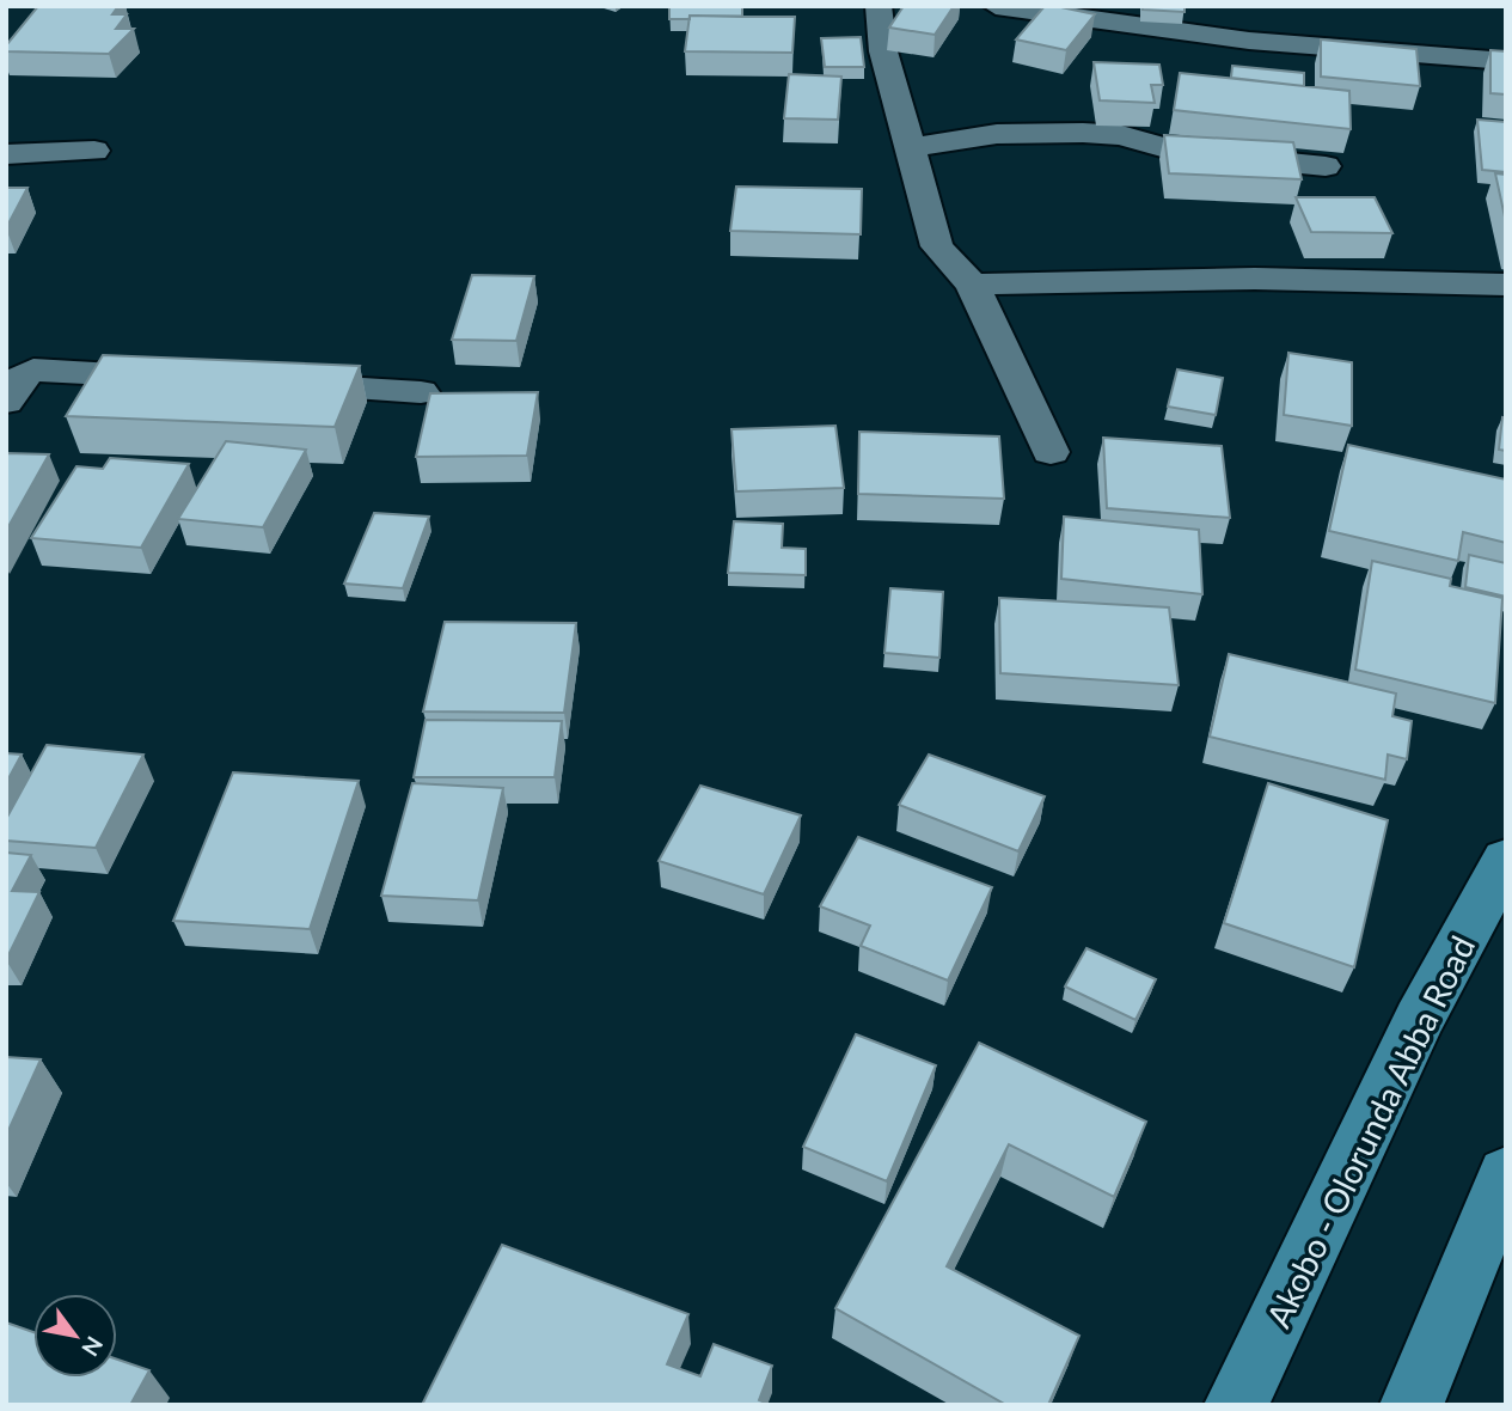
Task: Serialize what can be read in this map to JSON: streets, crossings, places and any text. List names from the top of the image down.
{
  "streets": {
    "main road": ["Akobo - Olorunda Abba Road"]
  },
  "north": "bottom right"
}
